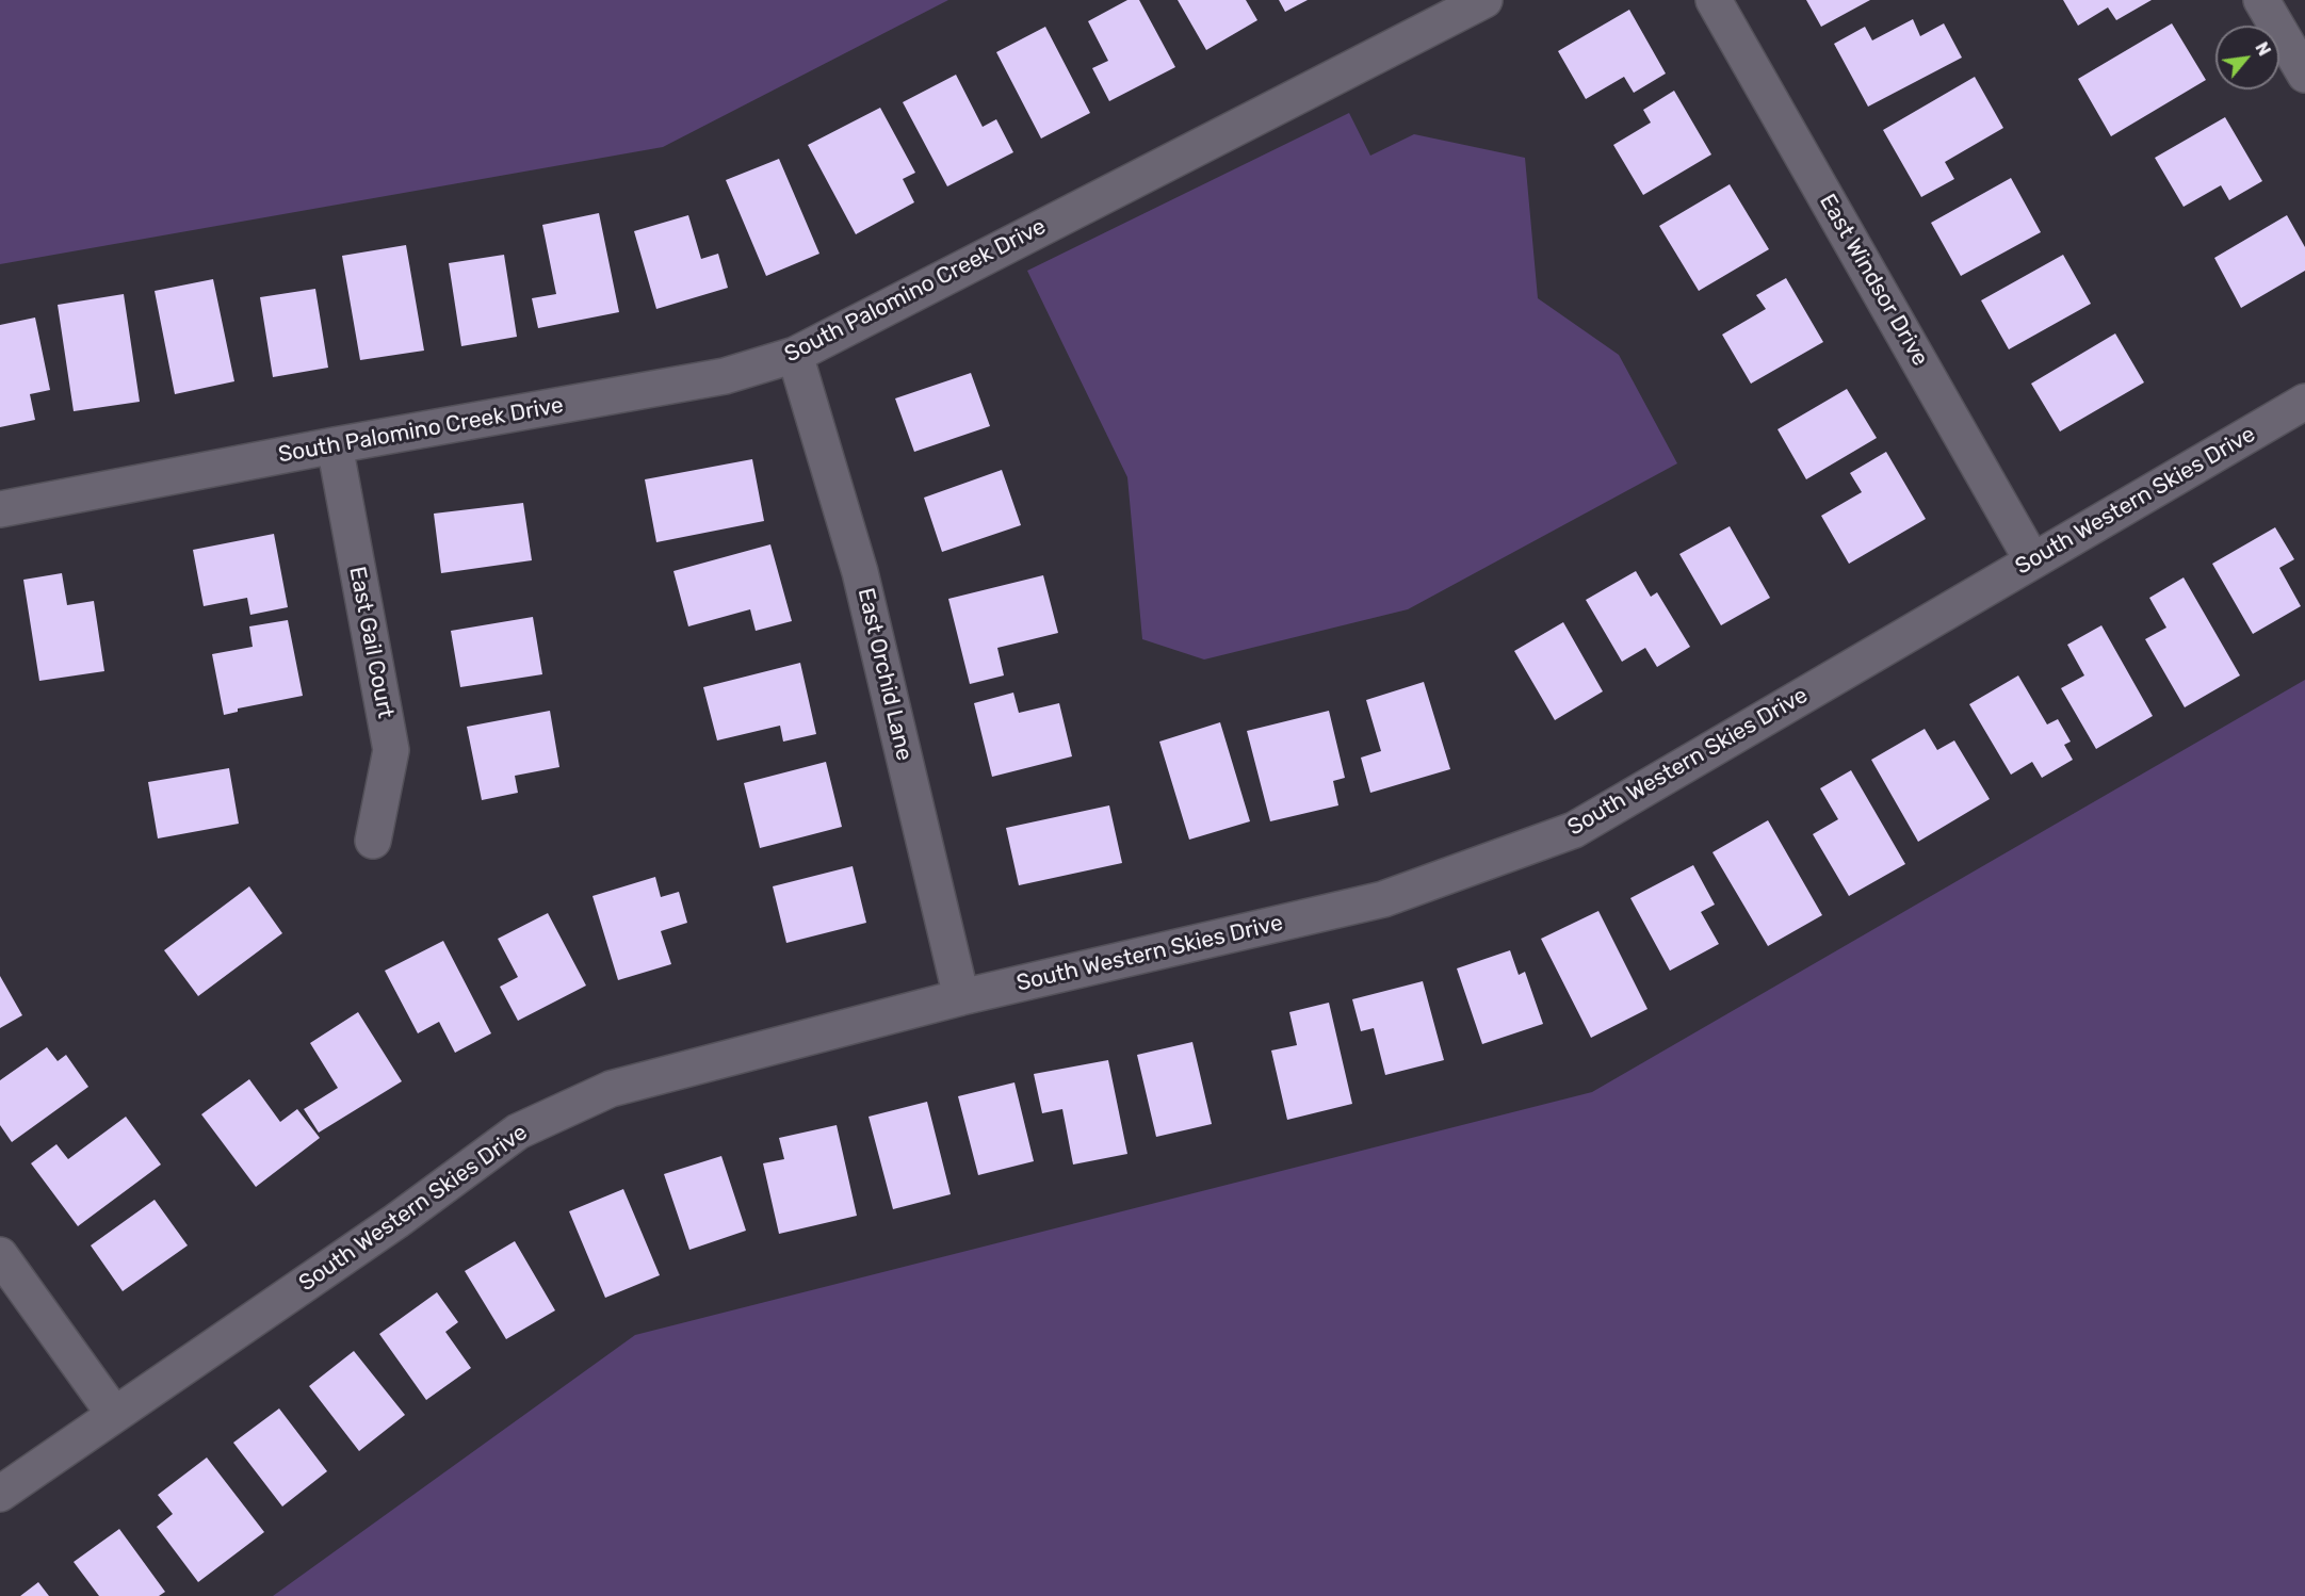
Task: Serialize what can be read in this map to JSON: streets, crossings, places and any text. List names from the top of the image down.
{
  "streets": {
    "street": [
      "East Windsor Drive",
      "South Palomino Creek Drive",
      "South Western Skies Drive",
      "East Gail Court",
      "East Orchid Lane"
    ]
  },
  "crossings": [
    ["East Windsor Drive", "South Western Skies Drive"],
    ["South Palomino Creek Drive", "East Gail Court"],
    ["South Palomino Creek Drive", "East Orchid Lane"],
    ["South Western Skies Drive", "East Orchid Lane"]
  ],
  "north": "top right"
}
